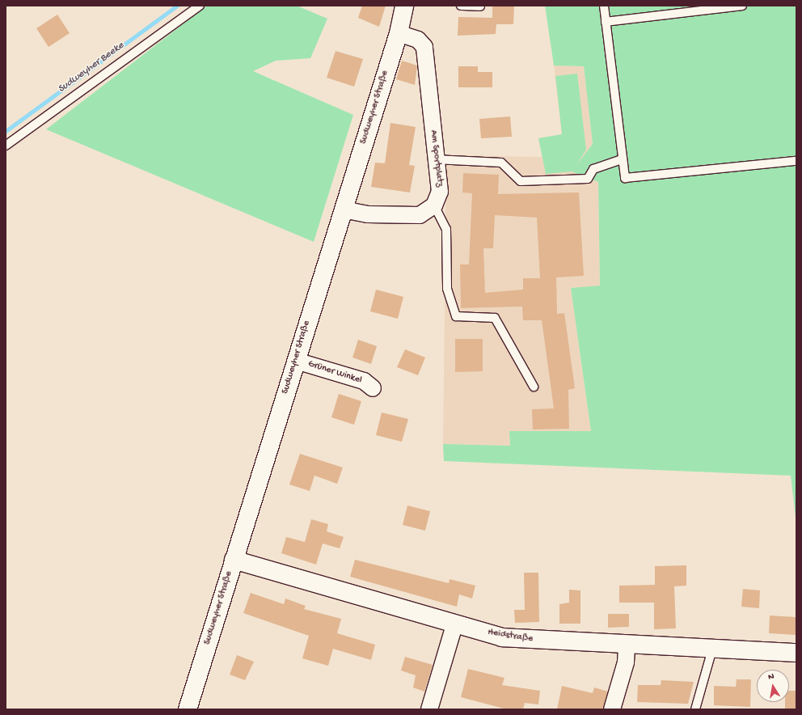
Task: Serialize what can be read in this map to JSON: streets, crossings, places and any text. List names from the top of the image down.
{
  "streets": {
    "main road": ["Sudweyher Straße", "Heidstraße"],
    "street": ["Am Sportplatz", "Grüner Winkel"]
  },
  "crossings": [
    ["Sudweyher Straße", "Am Sportplatz"],
    ["Sudweyher Straße", "Grüner Winkel"],
    ["Sudweyher Straße", "Heidstraße"]
  ],
  "water": ["Sudweyher Beeke"],
  "north": "top"
}
